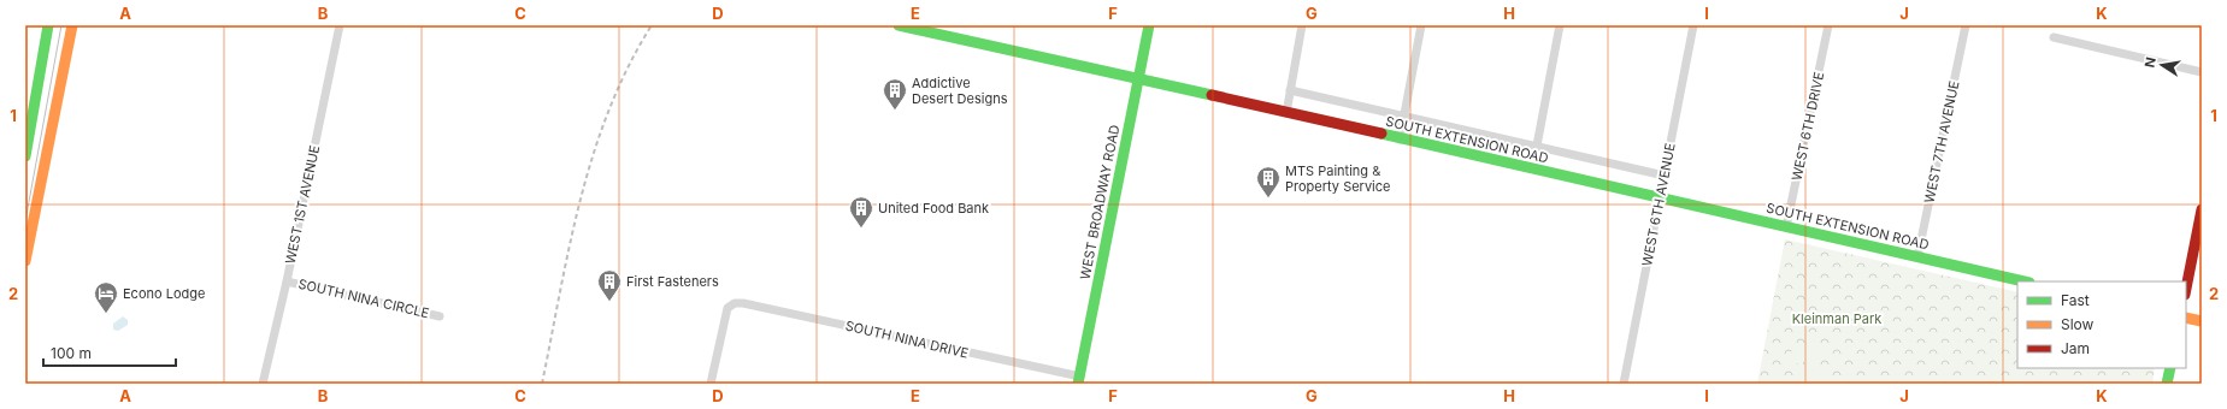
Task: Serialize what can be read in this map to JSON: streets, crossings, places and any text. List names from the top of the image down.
{
  "streets": {
    "street": [
      "WEST 6TH DRIVE",
      "SOUTH EXTENSION ROAD",
      "WEST 7TH AVENUE",
      "WEST BROADWAY ROAD",
      "WEST 1ST AVENUE",
      "WEST 6TH AVENUE",
      "SOUTH NINA CIRCLE",
      "SOUTH NINA DRIVE"
    ]
  },
  "crossings": [
    ["WEST 6TH DRIVE", "SOUTH EXTENSION ROAD"],
    ["SOUTH EXTENSION ROAD", "WEST 7TH AVENUE"],
    ["SOUTH EXTENSION ROAD", "WEST BROADWAY ROAD"],
    ["SOUTH EXTENSION ROAD", "WEST 6TH AVENUE"],
    ["WEST BROADWAY ROAD", "SOUTH NINA DRIVE"],
    ["WEST 1ST AVENUE", "SOUTH NINA CIRCLE"]
  ],
  "parks": ["Kleinman Park"],
  "places": {
    "building": [
      "Addictive Desert Designs",
      "MTS Painting & Property Service",
      "United Food Bank",
      "First Fasteners"
    ],
    "hotel": ["Econo Lodge"]
  },
  "legend": ["Fast", "Slow", "Jam"],
  "scale_bar": "100 m",
  "north": "left",
  "grid": {
    "columns": [
      "A",
      "B",
      "C",
      "D",
      "E",
      "F",
      "G",
      "H",
      "I",
      "J",
      "K"
    ],
    "rows": ["1", "2"]
  }
}
